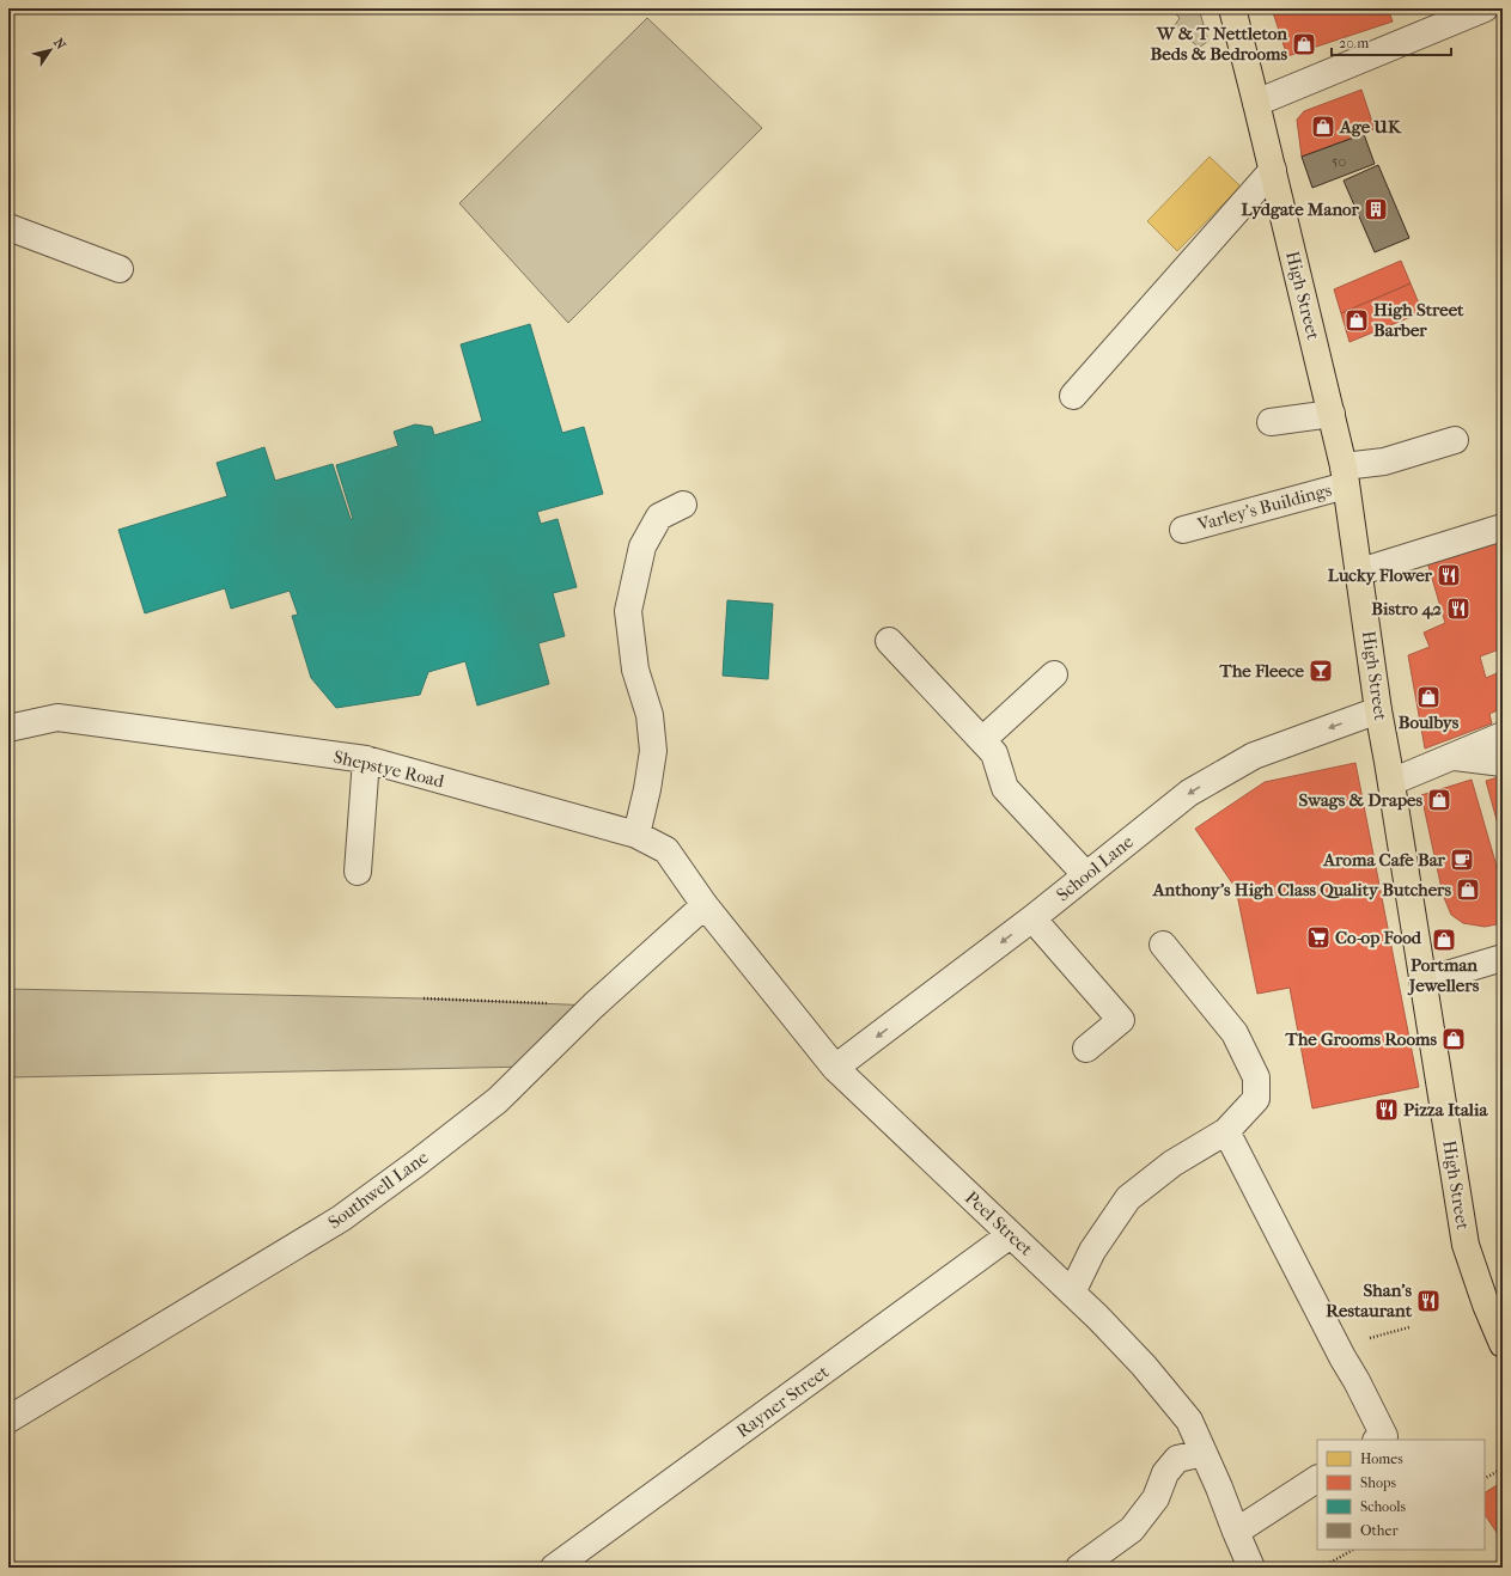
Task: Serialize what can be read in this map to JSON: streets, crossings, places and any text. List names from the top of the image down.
{
  "streets": {
    "main road": ["High Street"],
    "street": [
      "Varley's Buildings",
      "Shepstye Road",
      "School Lane",
      "Southwell Lane",
      "Peel Street",
      "Rayner Street"
    ]
  },
  "crossings": [
    ["High Street", "Varley's Buildings"],
    ["High Street", "School Lane"],
    ["Shepstye Road", "Southwell Lane"],
    ["Shepstye Road", "Peel Street"],
    ["School Lane", "Peel Street"],
    ["Southwell Lane", "Peel Street"],
    ["Peel Street", "Rayner Street"]
  ],
  "one_way": ["School Lane"],
  "places": {
    "shop": [
      "W & T Nettleton Beds & Bedrooms",
      "Age UK",
      "High Street Barber",
      "Boulbys",
      "Swags & Drapes",
      "Anthony's High Class Quality Butchers",
      "Portman Jewellers",
      "The Grooms Rooms"
    ],
    "building": ["Lydgate Manor"],
    "restaurant": [
      "Lucky Flower",
      "Bistro 42",
      "Pizza Italia",
      "Shan's Restaurant"
    ],
    "bar": ["The Fleece"],
    "cafe": ["Aroma Cafe Bar"],
    "supermarket": ["Co-op Food"]
  },
  "house_numbers": ["50"],
  "legend": [
    "Homes",
    "Shops",
    "Schools",
    "Other"
  ],
  "scale_bar": "20 m",
  "north": "top right"
}
